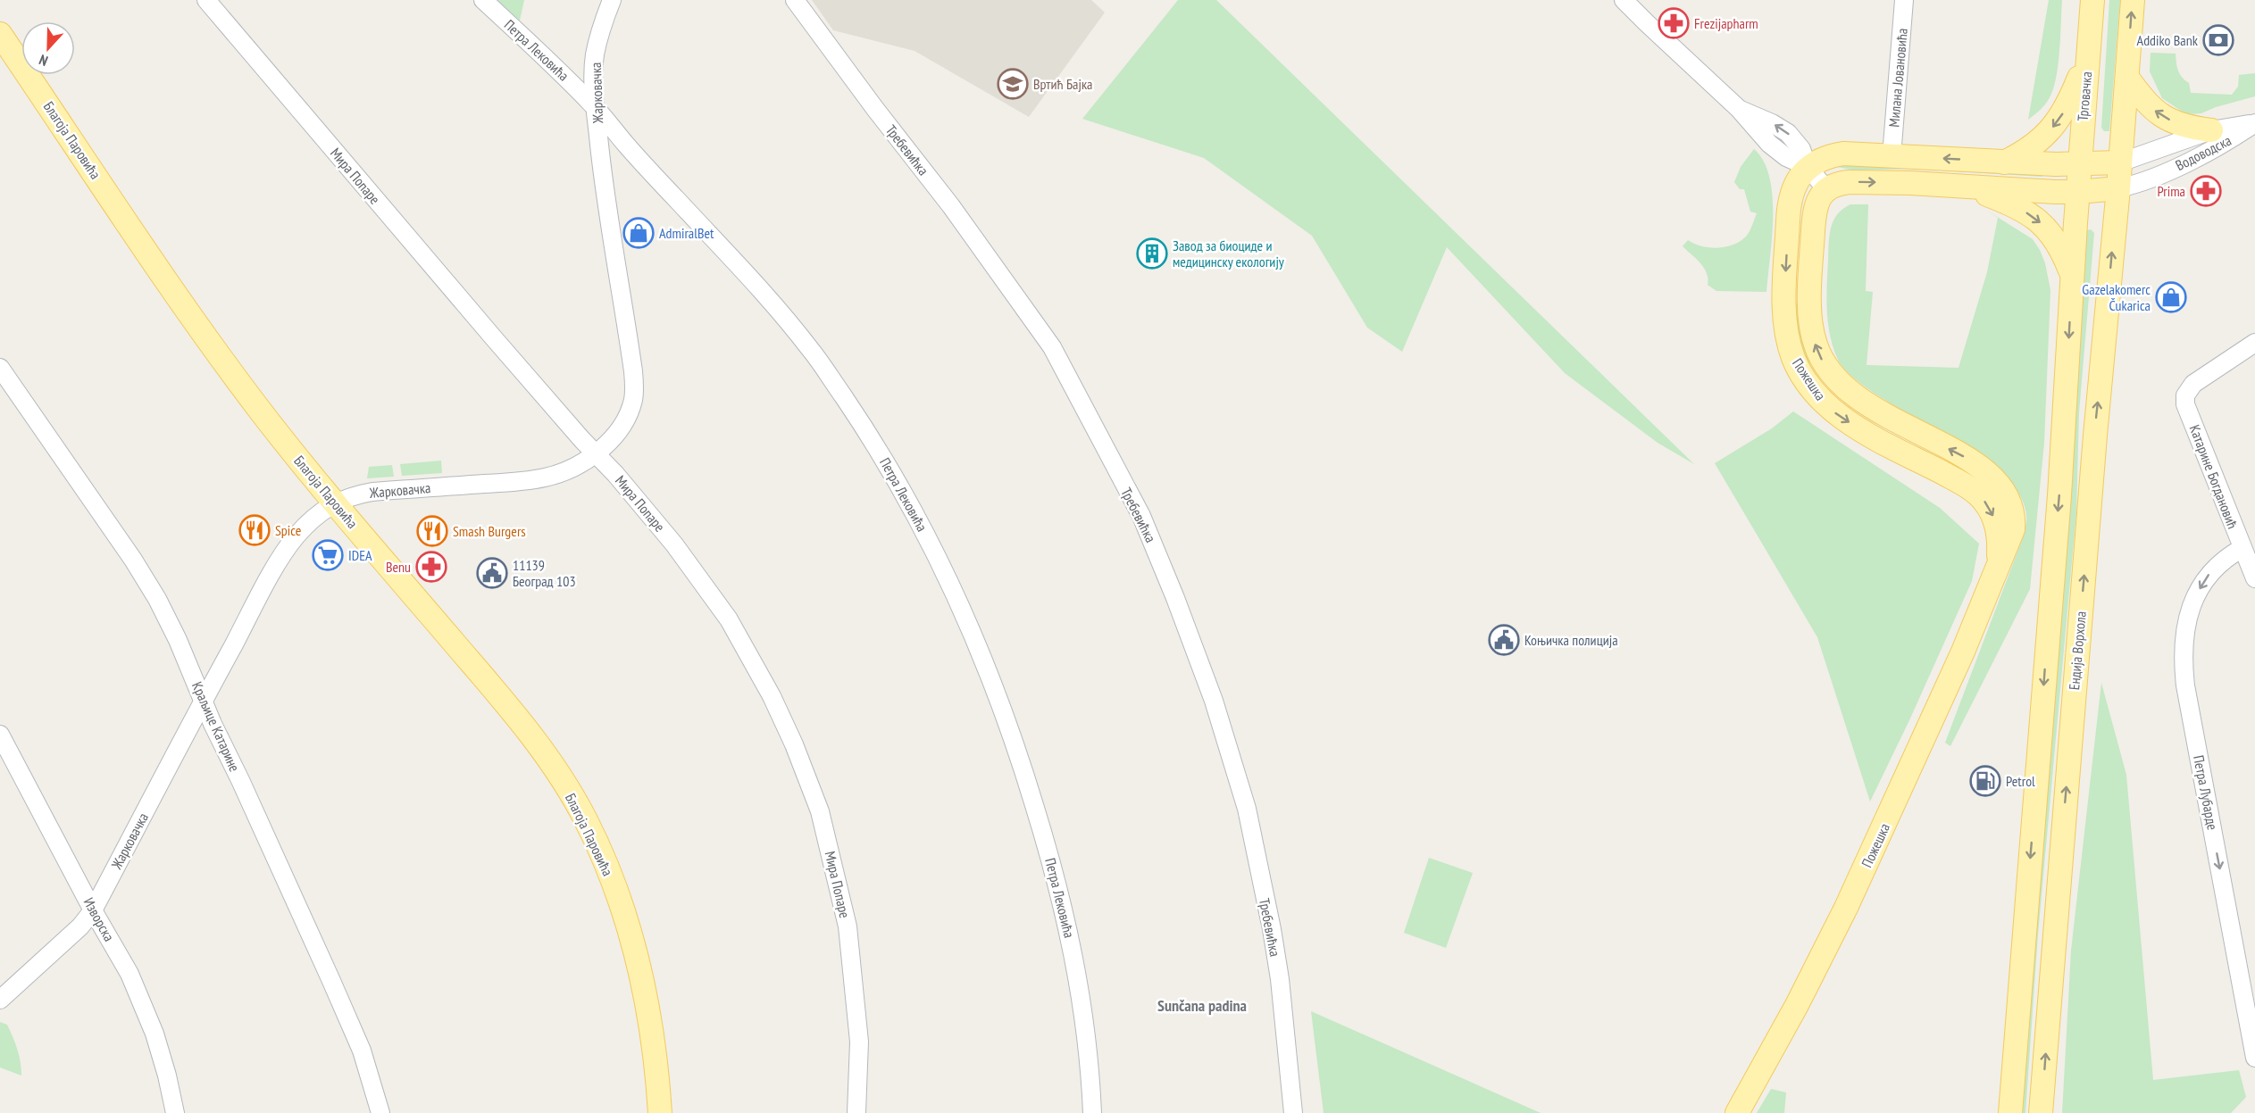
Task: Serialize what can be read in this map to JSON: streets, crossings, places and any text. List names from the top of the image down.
{
  "streets": {
    "main road": [
      "Трговачка",
      "Благоја Паровића",
      "Пожешка",
      "Ендија Ворхола"
    ],
    "street": [
      "Петра Лековића",
      "Милана Јовановића",
      "Жарковачка",
      "Требевићка",
      "Водоводска",
      "Мира Попаре",
      "Катарине Богдановић",
      "Краљице Катарине",
      "Петра Лубарде",
      "Изворска"
    ]
  },
  "crossings": [
    ["Петра Лековића", "Жарковачка"],
    ["Жарковачка", "Благоја Паровића"],
    ["Жарковачка", "Мира Попаре"],
    ["Жарковачка", "Краљице Катарине"],
    ["Жарковачка", "Изворска"],
    ["Трговачка", "Ендија Ворхола"],
    ["Водоводска", "Ендија Ворхола"],
    ["Катарине Богдановић", "Петра Лубарде"]
  ],
  "one_way": ["Петра Лубарде"],
  "districts": ["Sunčana padina"],
  "places": {
    "pharmacy": ["Frezijapharm", "Prima", "Benu"],
    "bank": ["Addiko Bank"],
    "school or university": ["Вртић Бајка"],
    "shop": ["AdmiralBet", "Gazelakomerc Čukarica"],
    "building": ["Завод за биоциде и медицинску екологију"],
    "restaurant": ["Spice", "Smash Burgers"],
    "supermarket": ["IDEA"],
    "public building": ["11139 Београд 103", "Коњичка полиција"],
    "fuel station": ["Petrol"]
  },
  "north": "bottom"
}
